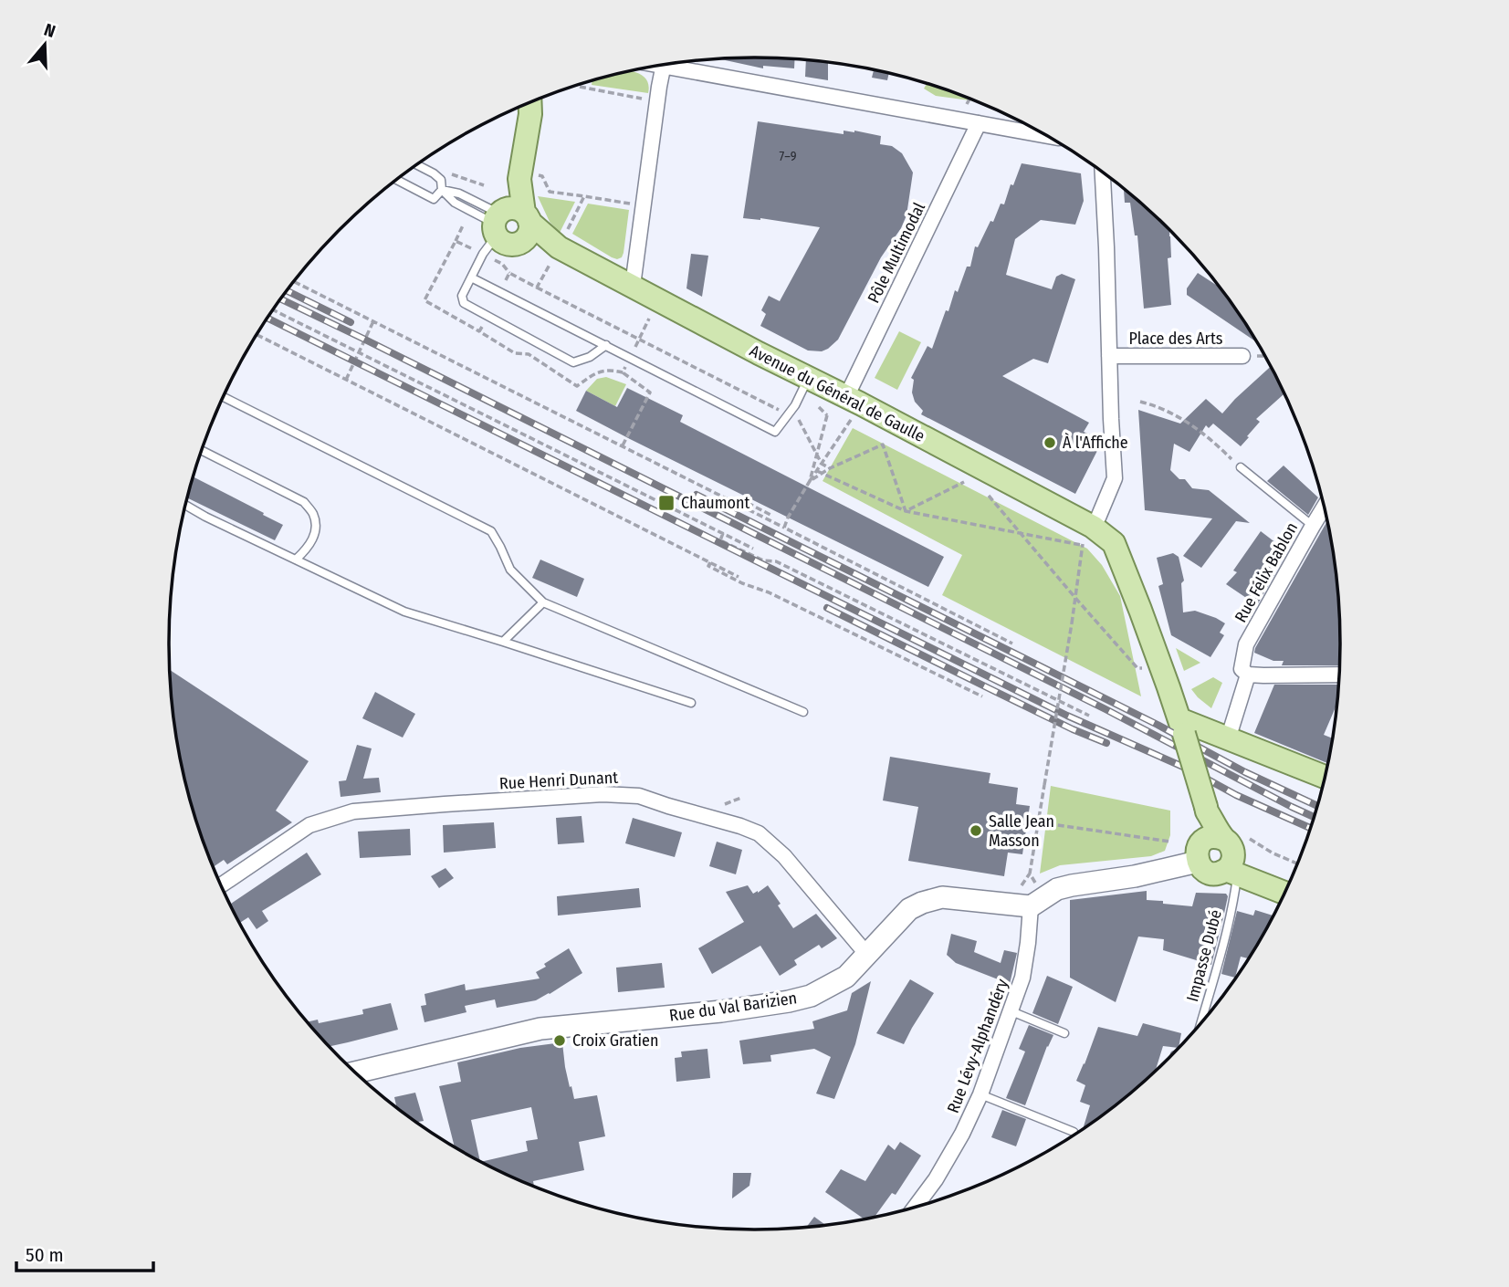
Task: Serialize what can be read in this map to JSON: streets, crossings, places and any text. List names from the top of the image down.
{
  "streets": {
    "main road": ["Avenue du Général de Gaulle"],
    "street": [
      "Pôle Multimodal",
      "Place des Arts",
      "Rue Félix Bablon",
      "Rue Henri Dunant",
      "Rue du Val Barizien",
      "Rue Lévy-Alphandéry"
    ],
    "lane": ["Impasse Dubé"]
  },
  "crossings": [
    ["Pôle Multimodal", "Avenue du Général de Gaulle"],
    ["Rue Henri Dunant", "Rue du Val Barizien"],
    ["Rue du Val Barizien", "Rue Lévy-Alphandéry"]
  ],
  "places": {
    "other": ["À l'Affiche", "Salle Jean Masson", "Croix Gratien"],
    "transit": ["Chaumont"]
  },
  "house_numbers": ["7–9"],
  "scale_bar": "50 m",
  "north": "top"
}
